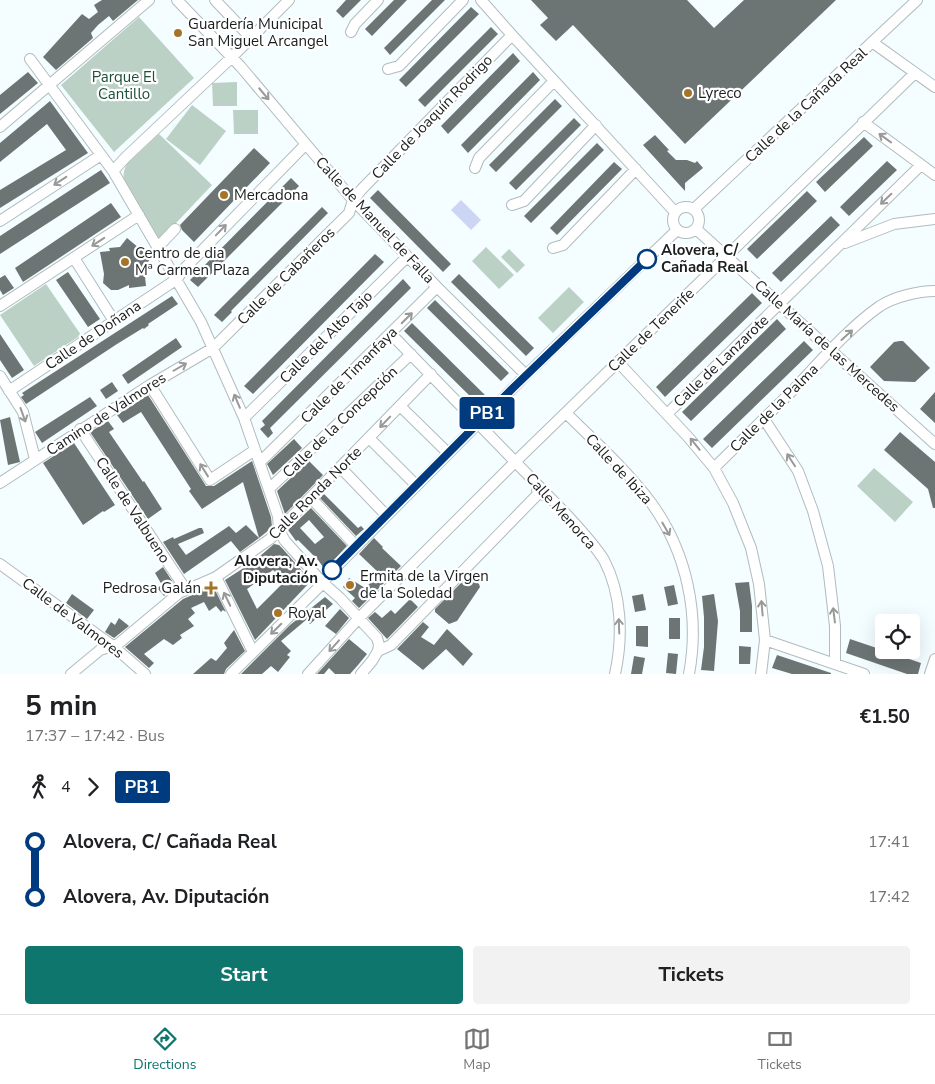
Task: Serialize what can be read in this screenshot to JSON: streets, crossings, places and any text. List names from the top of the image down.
{
  "streets": {
    "street": [
      "Calle de la Cañada Real",
      "Calle de Joaquín Rodrigo",
      "Calle de Manuel de Falla",
      "Calle de Cabañeros",
      "Calle de Tenerife",
      "Calle de Doñana",
      "Calle del Alto Tajo",
      "Calle María de las Mercedes",
      "Calle de Lanzarote",
      "Calle de Timanfaya",
      "Calle de la Palma",
      "Camino de Valmores",
      "Calle de la Concepción",
      "Calle de Ibiza",
      "Calle Ronda Norte",
      "Calle de Valbueno",
      "Calle Menorca",
      "Calle de Valmores"
    ]
  },
  "crossings": [
    ["Calle de la Cañada Real", "Calle María de las Mercedes"],
    ["Calle de Joaquín Rodrigo", "Calle de Manuel de Falla"],
    ["Calle de Joaquín Rodrigo", "Calle de Cabañeros"],
    ["Calle de Manuel de Falla", "Calle de Cabañeros"],
    ["Calle de Manuel de Falla", "Calle de Doñana"],
    ["Calle de Manuel de Falla", "Calle del Alto Tajo"],
    ["Calle de Manuel de Falla", "Calle de Timanfaya"],
    ["Calle de Cabañeros", "Camino de Valmores"],
    ["Calle de Tenerife", "Calle María de las Mercedes"],
    ["Calle de Tenerife", "Calle de Ibiza"],
    ["Calle de Tenerife", "Calle Menorca"],
    ["Calle María de las Mercedes", "Calle de Lanzarote"],
    ["Calle María de las Mercedes", "Calle de la Palma"],
    ["Calle de Timanfaya", "Calle Menorca"],
    ["Camino de Valmores", "Calle de Valbueno"],
    ["Calle de la Concepción", "Calle Menorca"],
    ["Calle Ronda Norte", "Calle de Valbueno"],
    ["Calle Ronda Norte", "Calle Menorca"],
    ["Calle Ronda Norte", "Calle de Valmores"]
  ],
  "one_way": ["Calle de la Palma", "Calle Menorca"],
  "parks": ["Parque El Cantillo"],
  "places": {
    "other": [
      "Guardería Municipal San Miguel Arcangel",
      "Lyreco",
      "Mercadona",
      "Alovera, C/ Cañada Real",
      "Centro de dia Mª Carmen Plaza",
      "Alovera, Av. Diputación",
      "Ermita de la Virgen de la Soledad",
      "Royal"
    ],
    "health": ["Pedrosa Galán"]
  },
  "lines": ["bus line PB1"],
  "page": {
    "on_map": "PB1",
    "heading": ["5 min", "17:37 – 17:42 · Bus", "€1.50"],
    "legs": ["4", "PB1"],
    "list": [
      {
        "name": "Alovera, C/ Cañada Real",
        "value": "17:41"
      },
      {
        "name": "Alovera, Av. Diputación",
        "value": "17:42"
      }
    ],
    "buttons": ["Start", "Tickets"],
    "tabs": ["Directions", "Map", "Tickets"]
  }
}
